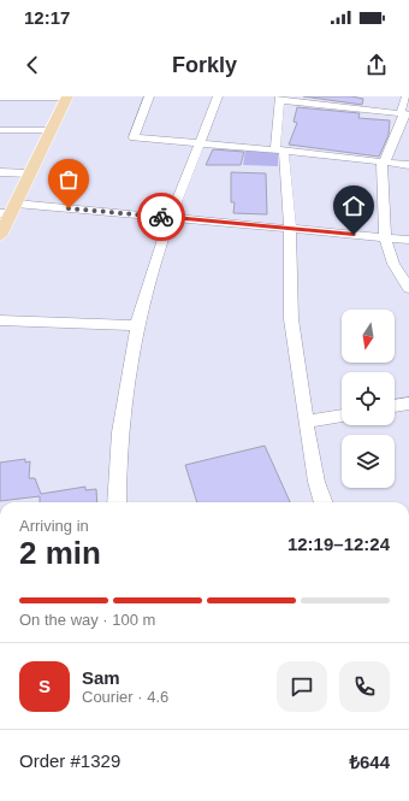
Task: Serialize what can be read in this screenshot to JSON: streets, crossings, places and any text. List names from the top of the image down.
{
  "north": "bottom",
  "page": {
    "status": "12:17",
    "header": "Forkly",
    "heading": ["2 min", "Arriving in", "12:19–12:24"],
    "panel": [
      "Sam",
      "Courier · 4.6",
      "Order #1329",
      "₺644"
    ],
    "bar": "On the way · 100 m",
    "round": "S"
  }
}
